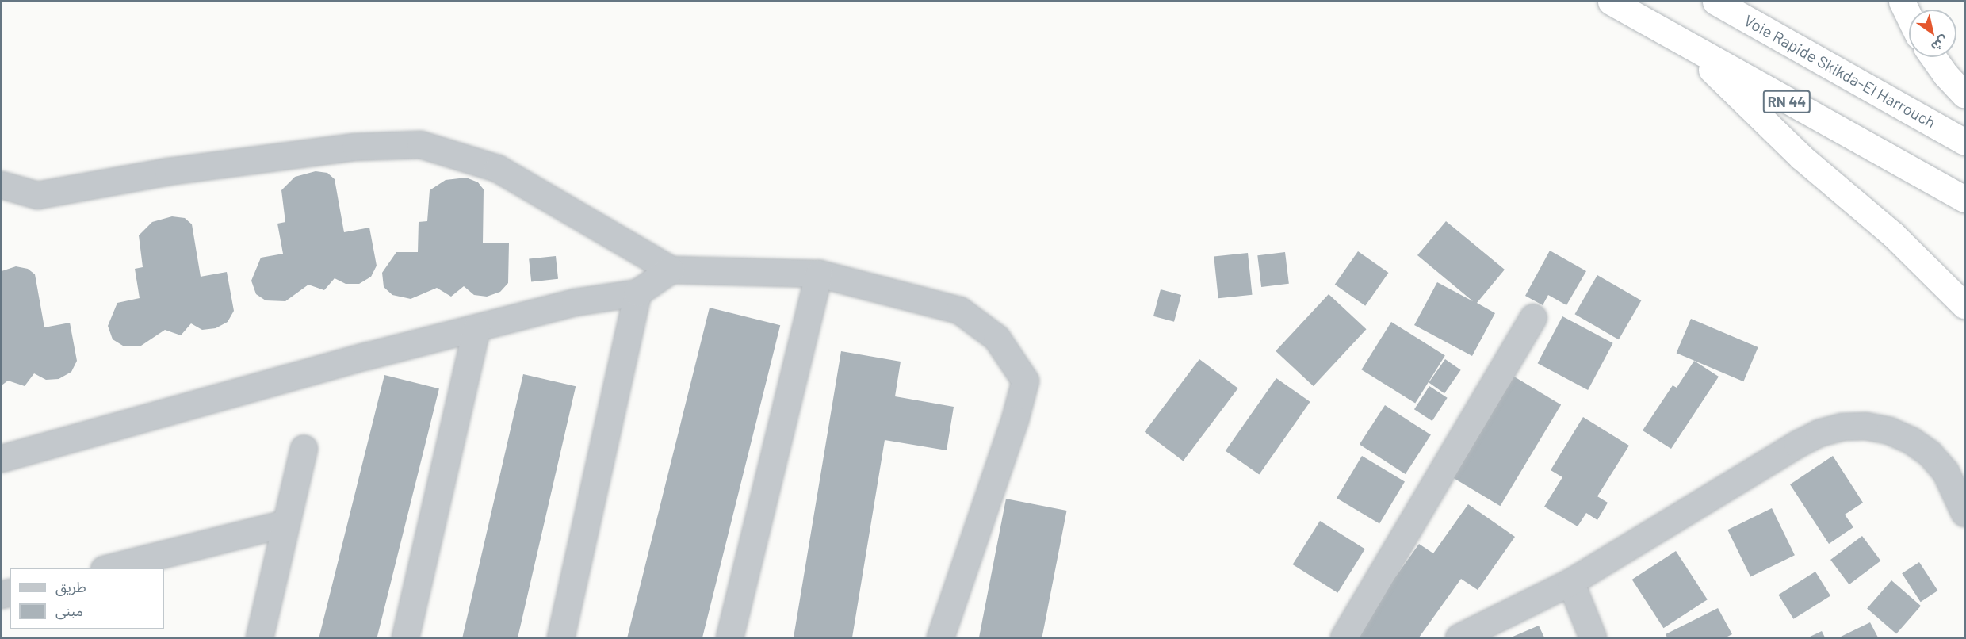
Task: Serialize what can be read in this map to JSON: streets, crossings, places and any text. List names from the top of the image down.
{
  "streets": {
    "highway": ["Voie Rapide Skikda-El Harrouch", "RN 44"]
  },
  "legend": ["طريق", "مبنى"],
  "north": "bottom right"
}
